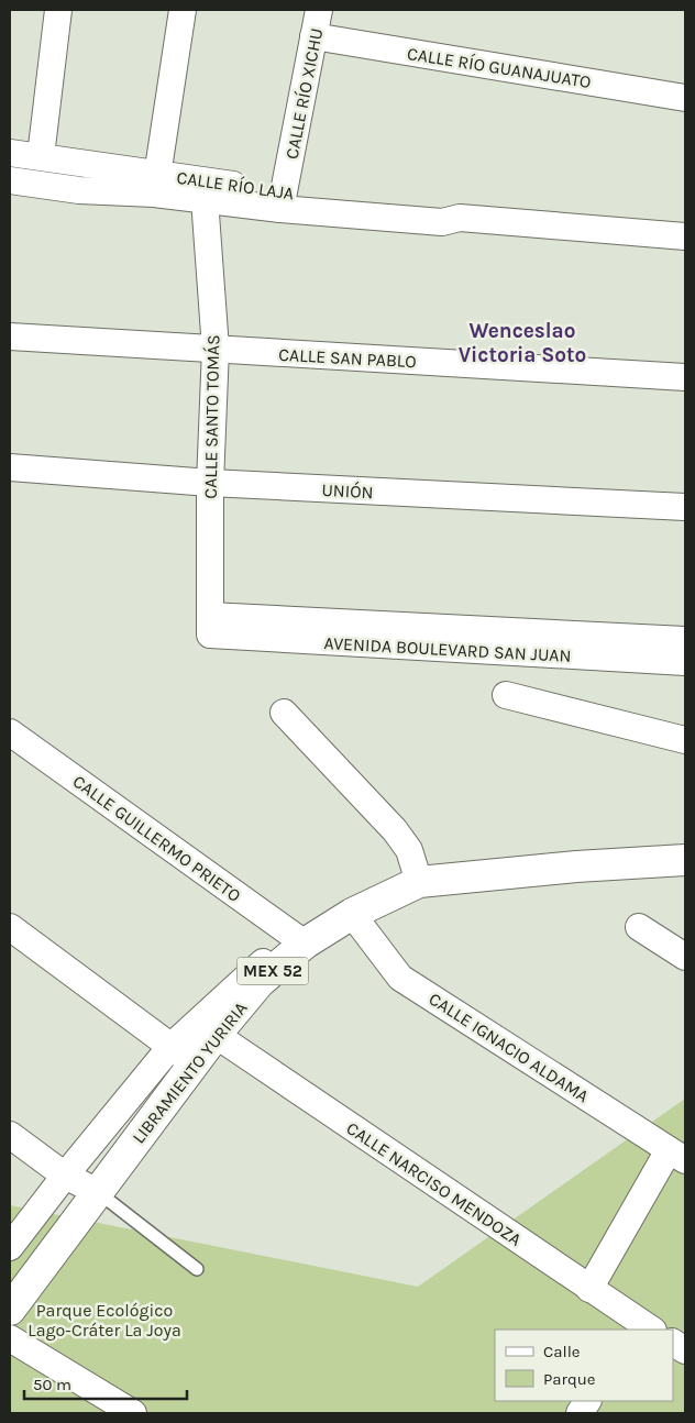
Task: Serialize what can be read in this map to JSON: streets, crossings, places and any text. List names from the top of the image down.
{
  "streets": {
    "main road": ["MEX 52", "LIBRAMIENTO YURIRIA"],
    "street": [
      "CALLE RÍO GUANAJUATO",
      "CALLE RÍO XICHU",
      "CALLE RÍO LAJA",
      "CALLE SAN PABLO",
      "CALLE SANTO TOMÁS",
      "UNIÓN",
      "AVENIDA BOULEVARD SAN JUAN",
      "CALLE GUILLERMO PRIETO",
      "CALLE IGNACIO ALDAMA",
      "CALLE NARCISO MENDOZA"
    ]
  },
  "crossings": [
    ["CALLE RÍO GUANAJUATO", "CALLE RÍO XICHU"],
    ["CALLE RÍO XICHU", "CALLE RÍO LAJA"],
    ["CALLE RÍO LAJA", "CALLE SANTO TOMÁS"],
    ["CALLE SAN PABLO", "CALLE SANTO TOMÁS"],
    ["CALLE SANTO TOMÁS", "UNIÓN"],
    ["CALLE SANTO TOMÁS", "AVENIDA BOULEVARD SAN JUAN"],
    ["CALLE GUILLERMO PRIETO", "LIBRAMIENTO YURIRIA"],
    ["CALLE IGNACIO ALDAMA", "LIBRAMIENTO YURIRIA"],
    ["LIBRAMIENTO YURIRIA", "CALLE NARCISO MENDOZA"]
  ],
  "districts": ["Wenceslao Victoria Soto"],
  "parks": ["Parque Ecológico Lago-Cráter La Joya"],
  "legend": ["Calle", "Parque"],
  "scale_bar": "50 m"
}
